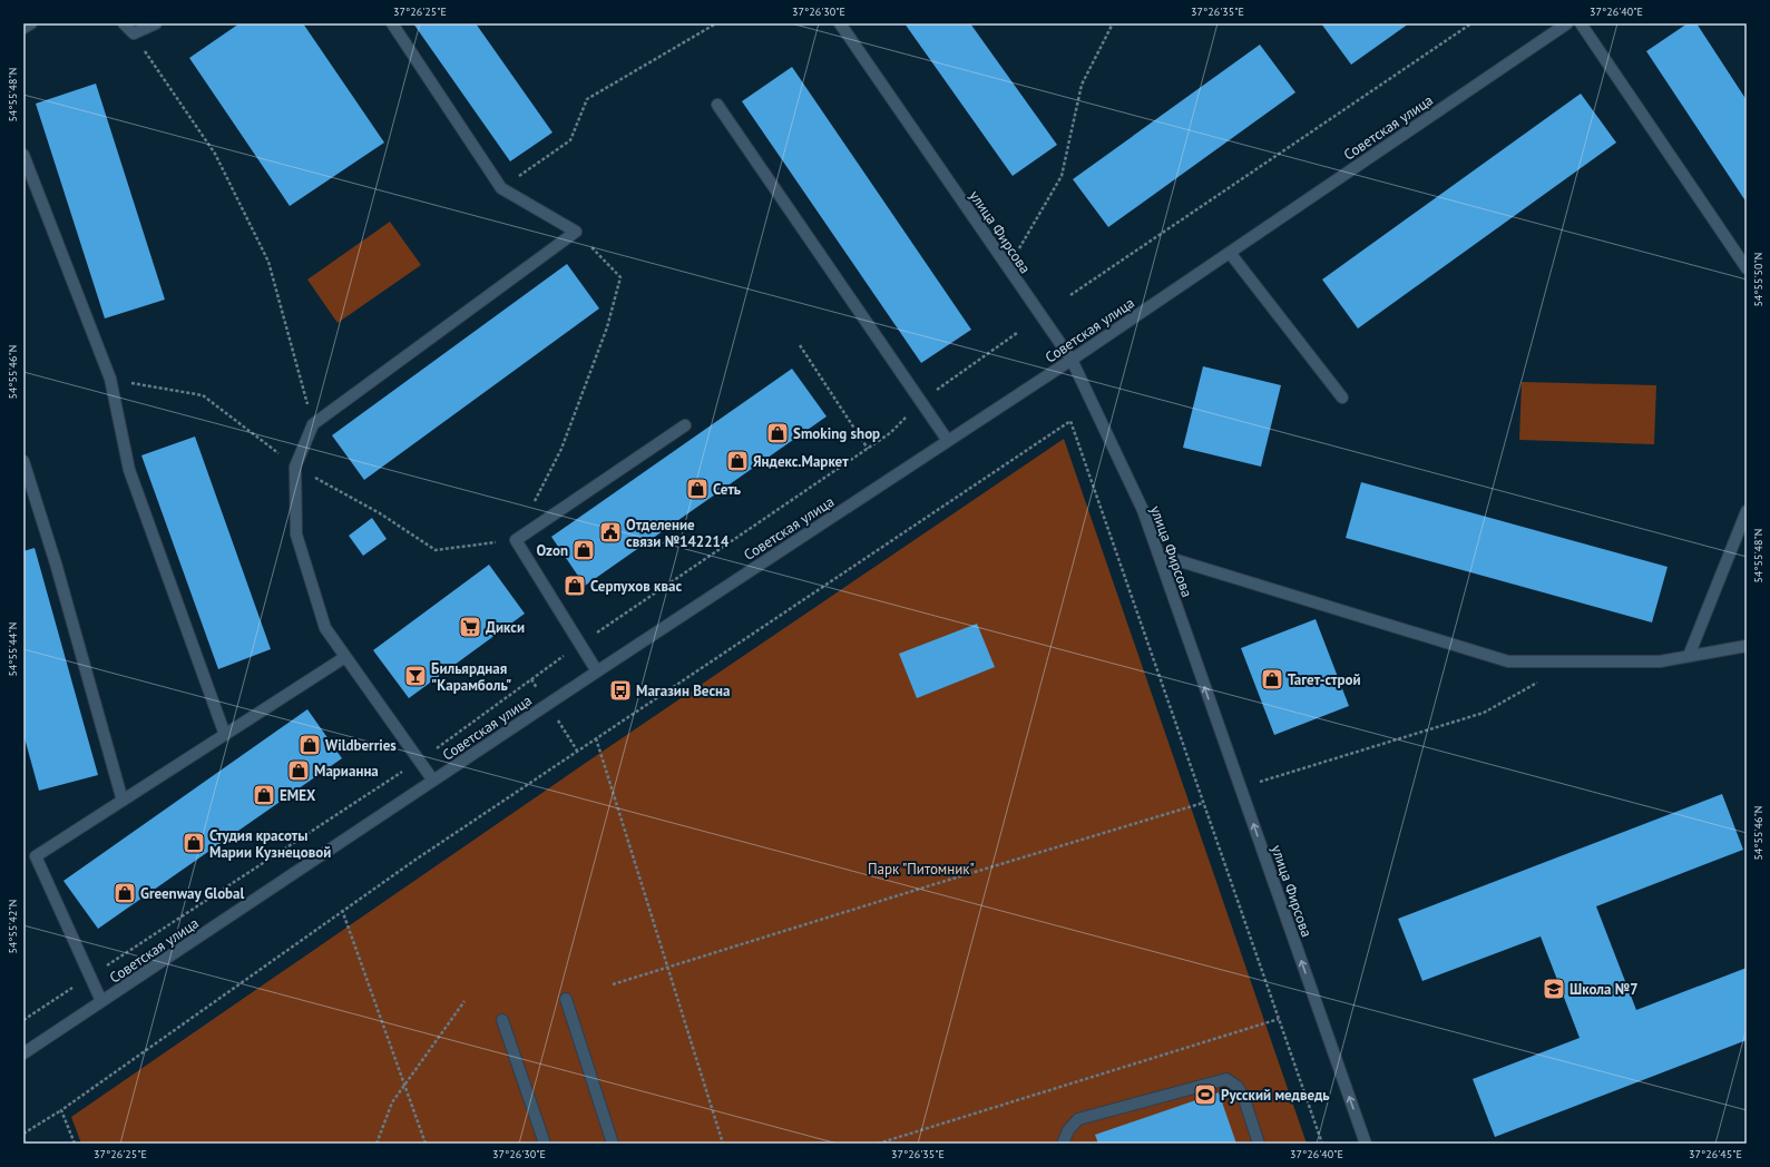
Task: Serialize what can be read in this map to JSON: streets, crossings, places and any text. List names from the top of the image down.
{
  "streets": {
    "street": ["Советская улица", "улица Фирсова"]
  },
  "crossings": [
    ["Советская улица", "улица Фирсова"]
  ],
  "one_way": ["улица Фирсова"],
  "parks": ["Парк \"Питомник\""],
  "places": {
    "shop": [
      "Smoking shop",
      "Яндекс.Маркет",
      "Сеть",
      "Ozon",
      "Серпухов квас",
      "Тагет-строй",
      "Wildberries",
      "Марианна",
      "EMEX",
      "Студия красоты Марии Кузнецовой",
      "Greenway Global"
    ],
    "public building": ["Отделение связи №142214"],
    "supermarket": ["Дикси"],
    "bar": ["Бильярдная \"Карамболь\""],
    "bus stop": ["Магазин Весна"],
    "school or university": ["Школа №7"],
    "sports": ["Русский медведь"]
  },
  "coordinates": [
    "37°26'25\"E",
    "37°26'30\"E",
    "37°26'35\"E",
    "37°26'40\"E",
    "54°55'48\"N",
    "54°55'50\"N",
    "54°55'46\"N",
    "54°55'44\"N",
    "54°55'42\"N",
    "37°26'45\"E"
  ]
}
